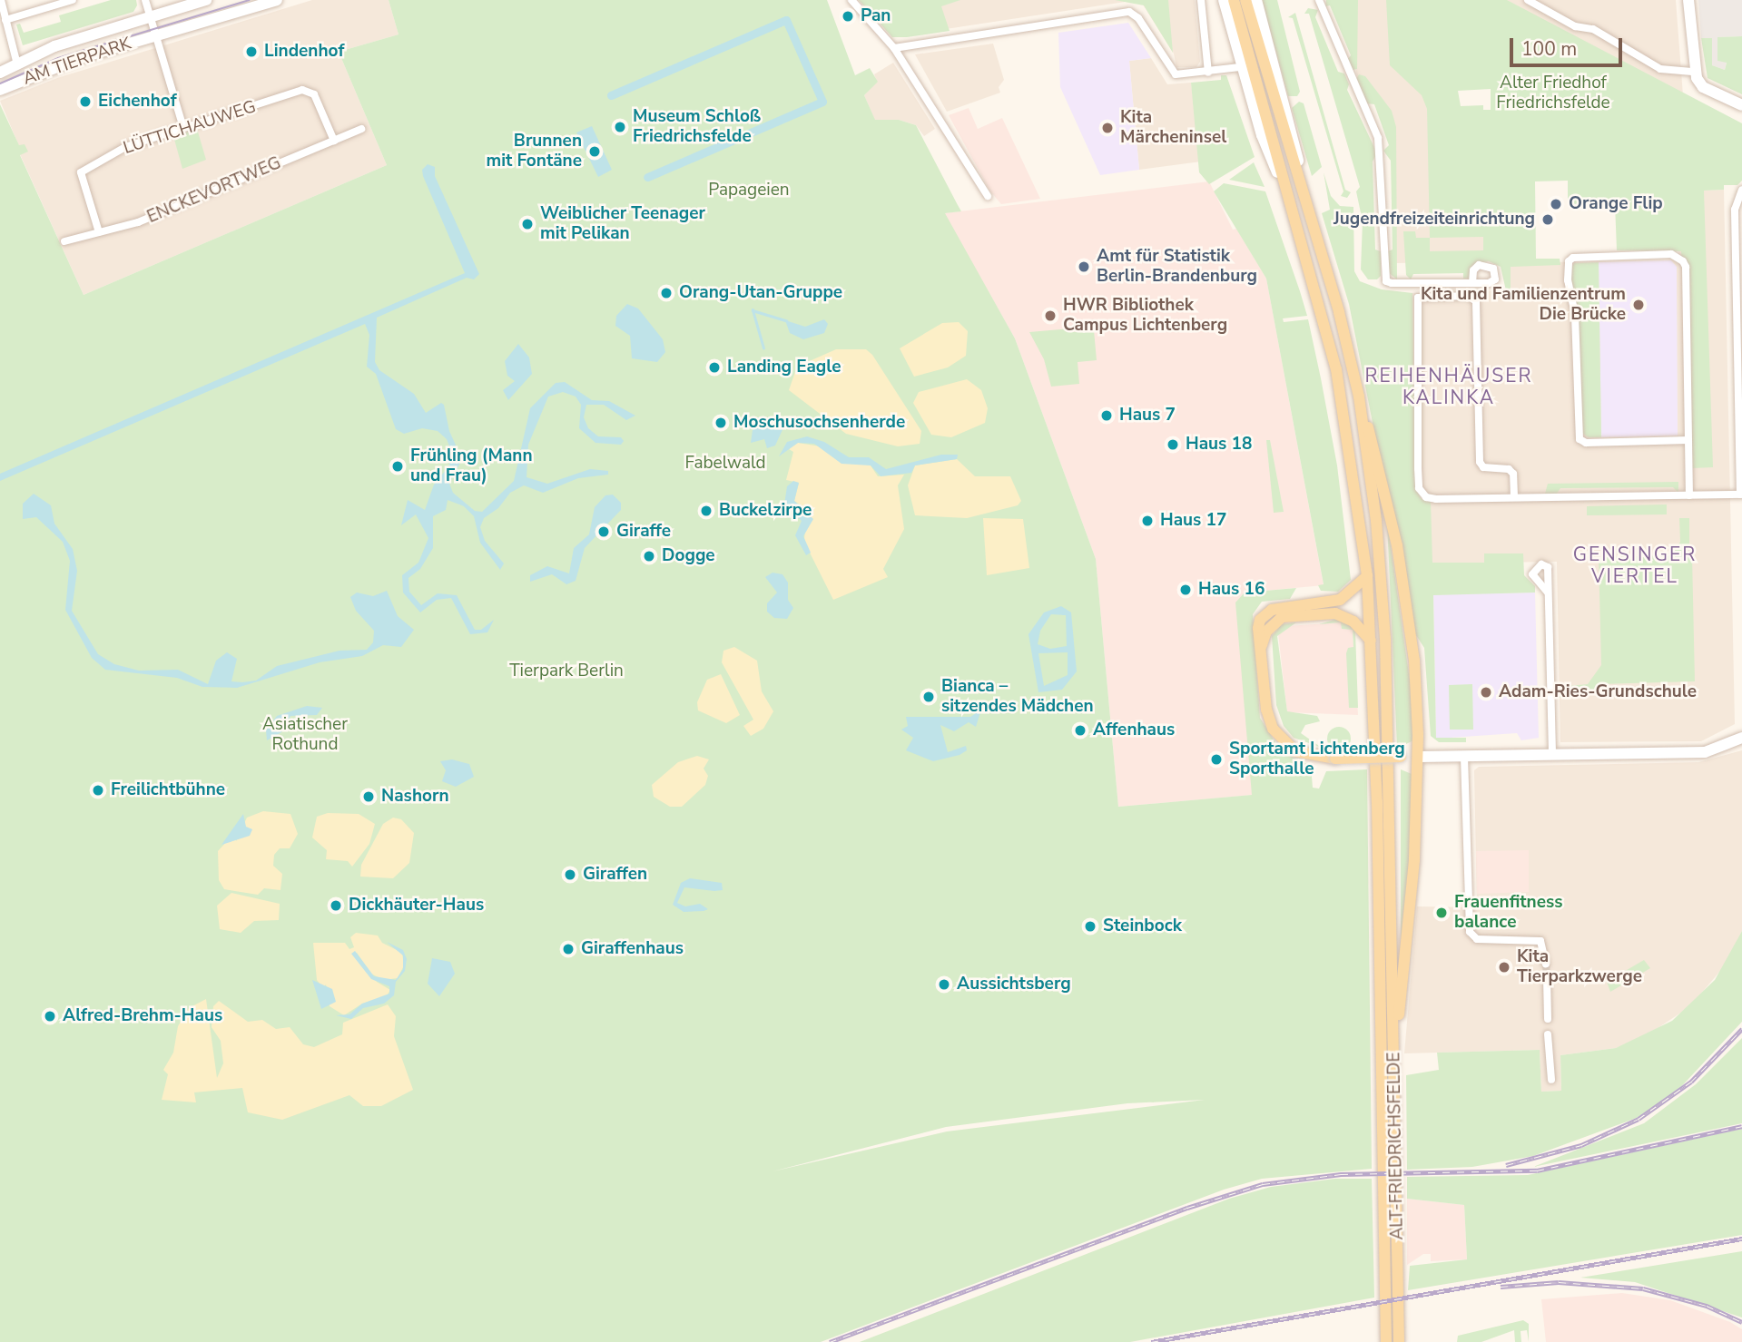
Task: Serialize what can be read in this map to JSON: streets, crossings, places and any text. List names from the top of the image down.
{
  "streets": {
    "main road": ["AM TIERPARK", "ALT-FRIEDRICHSFELDE"],
    "street": ["LÜTTICHAUWEG", "ENCKEVORTWEG"]
  },
  "crossings": [
    ["LÜTTICHAUWEG", "ENCKEVORTWEG"]
  ],
  "districts": ["REIHENHÄUSER KALINKA", "GENSINGER VIERTEL"],
  "parks": [
    "Alter Friedhof Friedrichsfelde",
    "Papageien",
    "Fabelwald",
    "Tierpark Berlin",
    "Asiatischer Rothund"
  ],
  "places": [
    "Pan",
    "Lindenhof",
    "Eichenhof",
    "Museum Schloß Friedrichsfelde",
    "Kita Märcheninsel",
    "Brunnen mit Fontäne",
    "Orange Flip",
    "Jugendfreizeiteinrichtung",
    "Weiblicher Teenager mit Pelikan",
    "Amt für Statistik Berlin-Brandenburg",
    "Orang-Utan-Gruppe",
    "Kita und Familienzentrum Die Brücke",
    "HWR Bibliothek Campus Lichtenberg",
    "Landing Eagle",
    "Haus 7",
    "Moschusochsenherde",
    "Haus 18",
    "Frühling (Mann und Frau)",
    "Buckelzirpe",
    "Haus 17",
    "Giraffe",
    "Dogge",
    "Haus 16",
    "Adam-Ries-Grundschule",
    "Bianca – sitzendes Mädchen",
    "Affenhaus",
    "Sportamt Lichtenberg Sporthalle",
    "Freilichtbühne",
    "Nashorn",
    "Giraffen",
    "Dickhäuter-Haus",
    "Frauenfitness balance",
    "Steinbock",
    "Giraffenhaus",
    "Kita Tierparkzwerge",
    "Aussichtsberg",
    "Alfred-Brehm-Haus"
  ],
  "scale_bar": "100 m"
}
